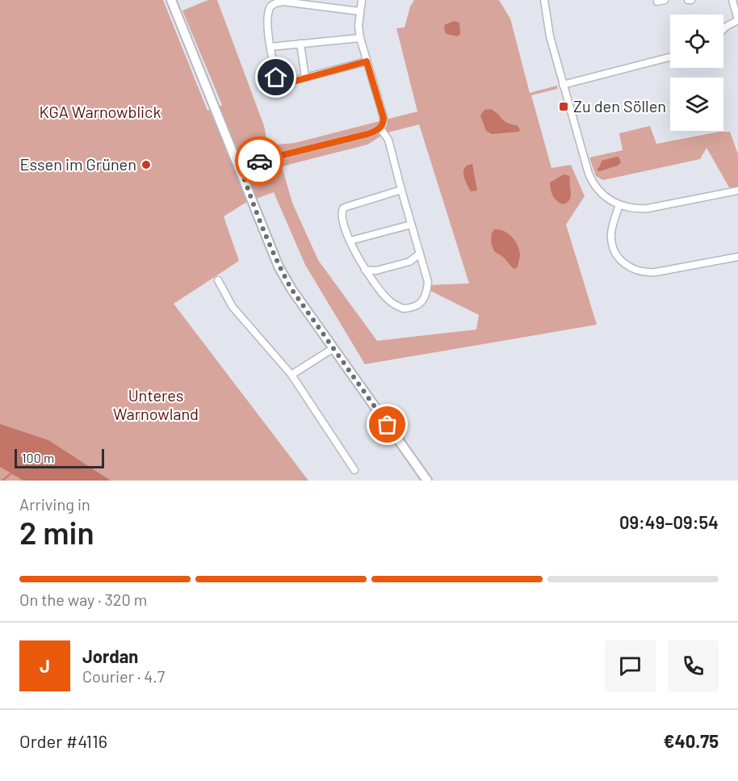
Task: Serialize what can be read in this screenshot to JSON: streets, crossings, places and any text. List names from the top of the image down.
{
  "parks": ["KGA Warnowblick", "Unteres Warnowland"],
  "places": {
    "transit": ["Zu den Söllen"],
    "other": ["Essen im Grünen"]
  },
  "scale_bar": "100 m",
  "page": {
    "scale": "100 m",
    "heading": ["2 min", "Arriving in", "09:49–09:54"],
    "panel": [
      "Jordan",
      "Courier · 4.7",
      "Order #4116",
      "€40.75"
    ],
    "bar": "On the way · 320 m",
    "round": "J"
  }
}
